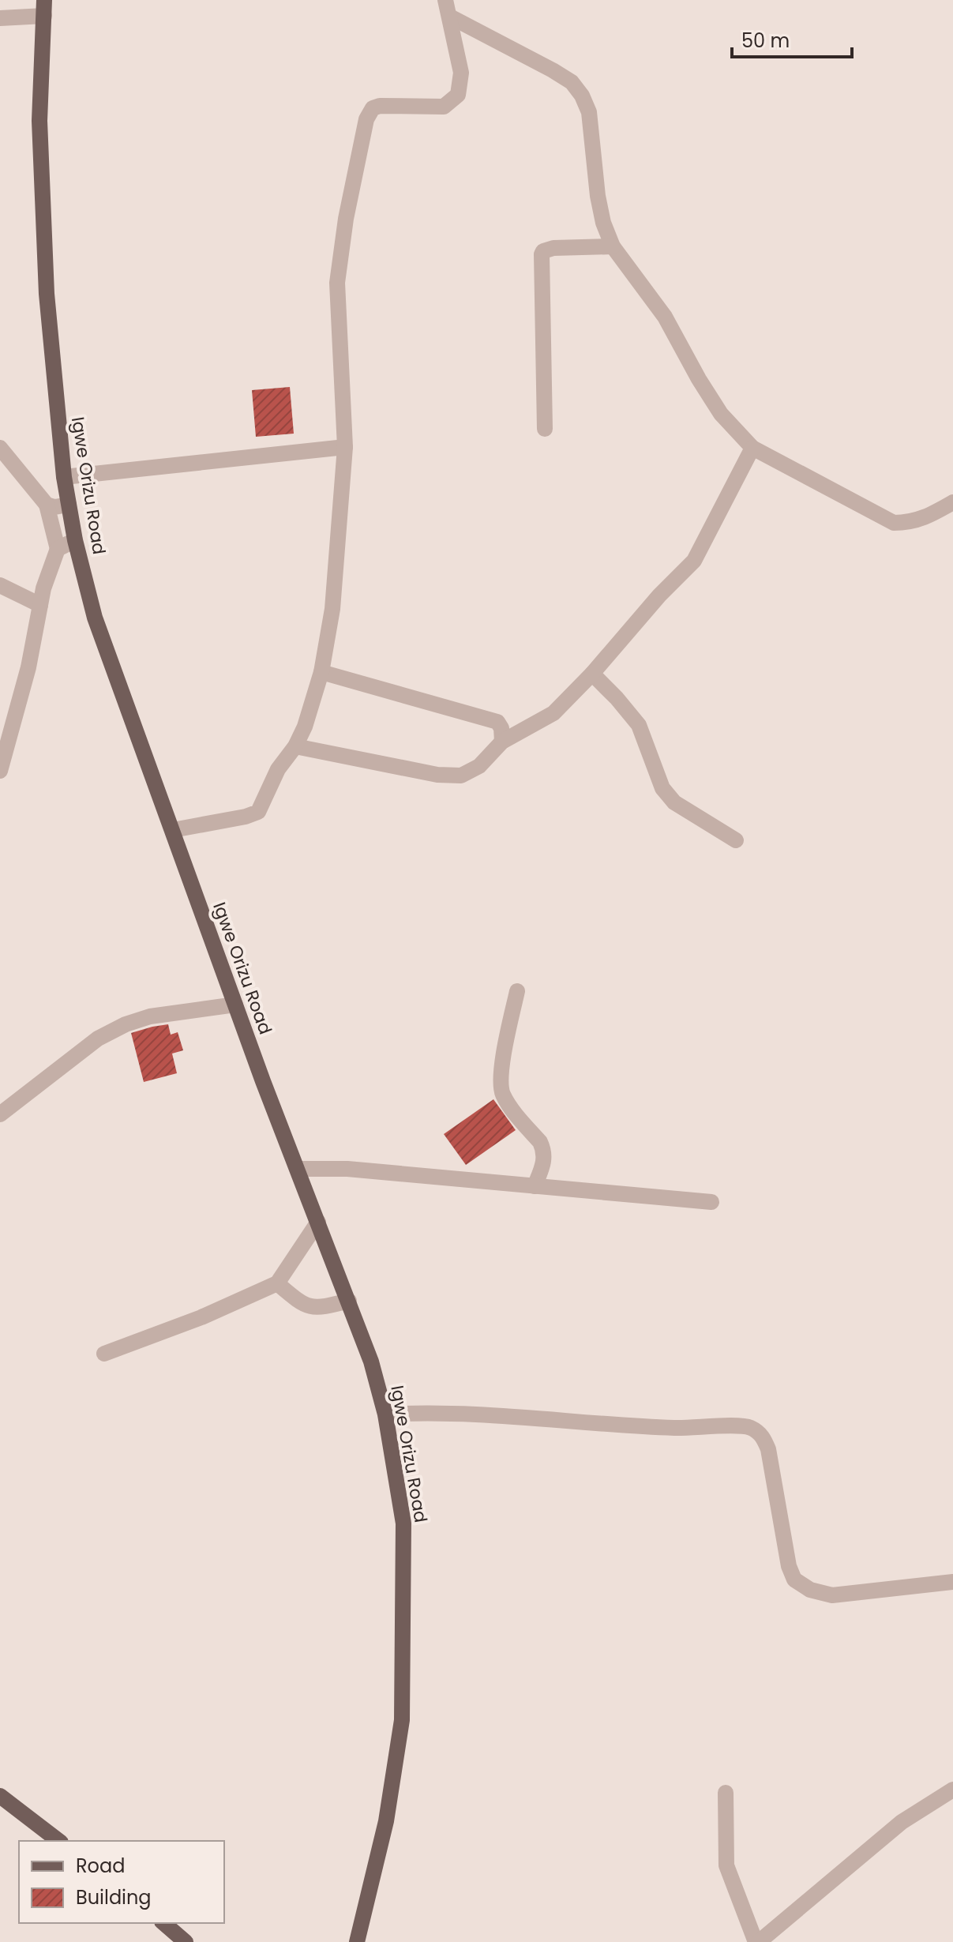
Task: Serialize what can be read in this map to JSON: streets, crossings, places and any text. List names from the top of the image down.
{
  "streets": {
    "main road": ["Igwe Orizu Road"]
  },
  "legend": ["Road", "Building"],
  "scale_bar": "50 m"
}
